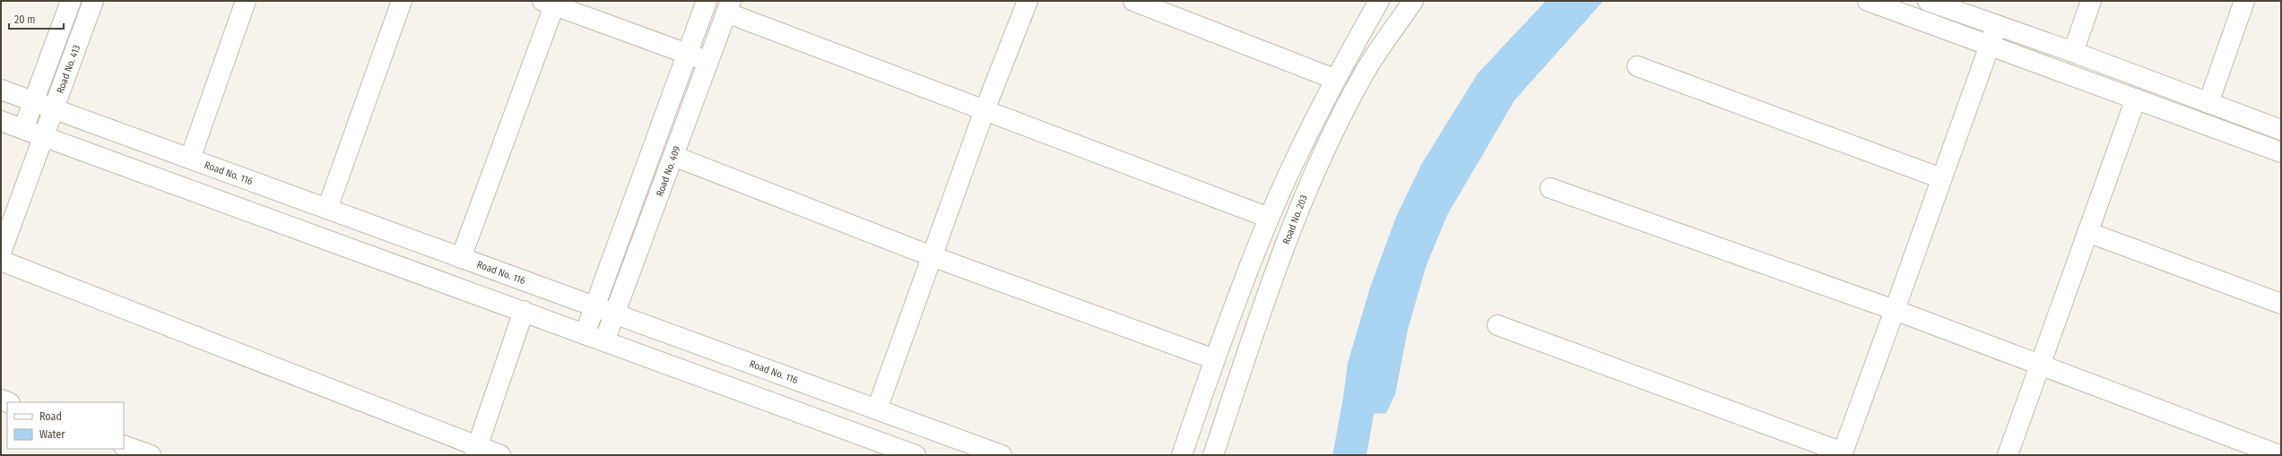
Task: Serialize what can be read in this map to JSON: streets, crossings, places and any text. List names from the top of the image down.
{
  "streets": {
    "street": [
      "Road No. 413",
      "Road No. 409",
      "Road No. 116",
      "Road No. 203"
    ]
  },
  "crossings": [
    ["Road No. 413", "Road No. 116"],
    ["Road No. 409", "Road No. 116"]
  ],
  "legend": ["Road", "Water"],
  "scale_bar": "20 m"
}
